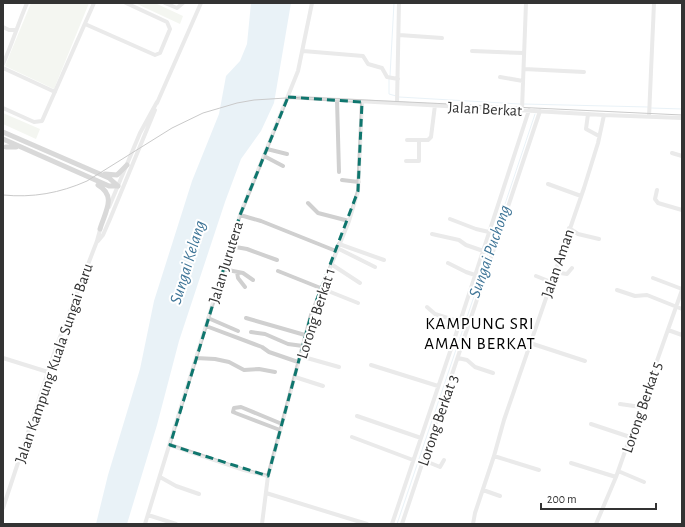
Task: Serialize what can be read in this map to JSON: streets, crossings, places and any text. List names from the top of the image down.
{
  "streets": {
    "street": [
      "Jalan Berkat",
      "Jalan Jurutera",
      "Jalan Aman",
      "Lorong Berkat 1",
      "Jalan Kampung Kuala Sungai Baru",
      "Lorong Berkat 5",
      "Lorong Berkat 3"
    ]
  },
  "crossings": [
    ["Jalan Berkat", "Jalan Jurutera"],
    ["Jalan Berkat", "Jalan Aman"],
    ["Jalan Berkat", "Lorong Berkat 1"],
    ["Jalan Berkat", "Lorong Berkat 3"]
  ],
  "districts": ["KAMPUNG SRI AMAN BERKAT"],
  "water": ["Sungai Puchong", "Sungai Kelang"],
  "scale_bar": "200 m"
}
